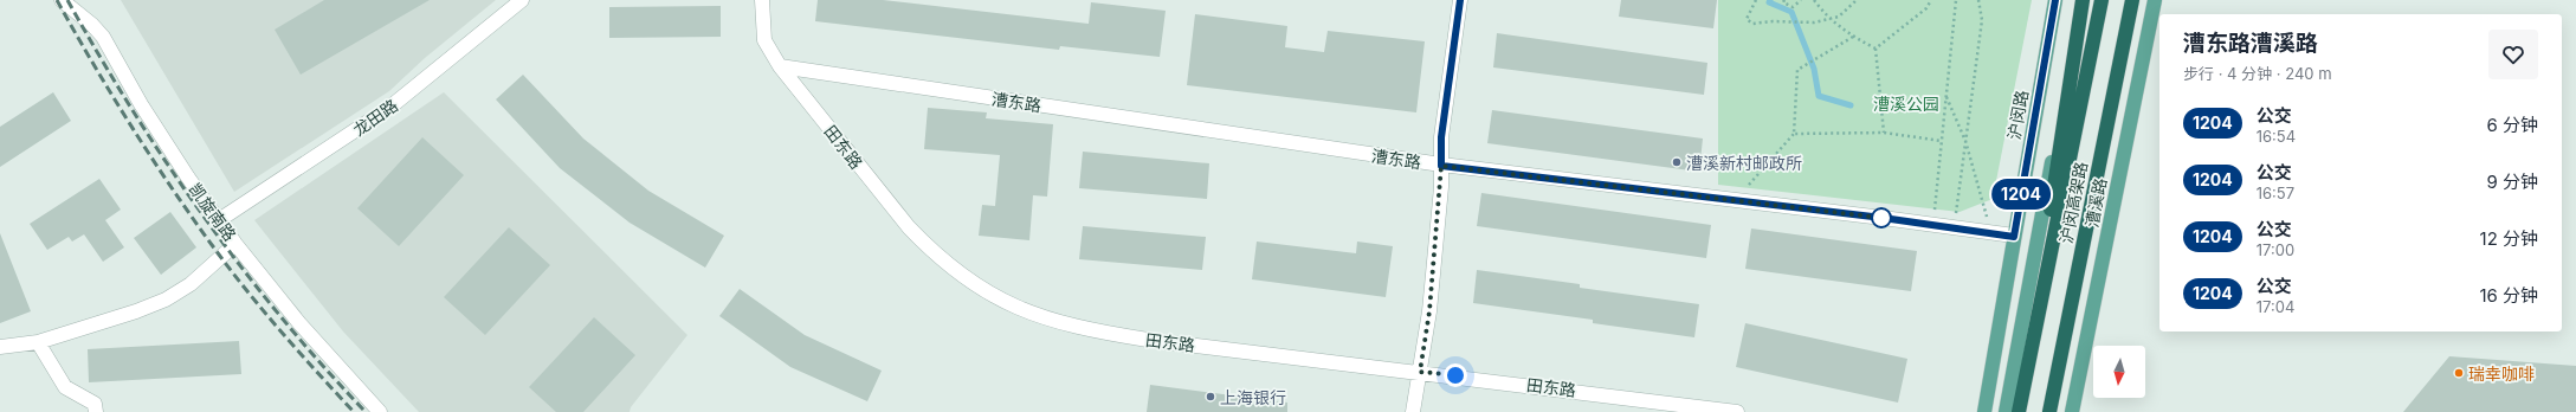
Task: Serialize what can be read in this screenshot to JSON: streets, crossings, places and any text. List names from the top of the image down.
{
  "streets": {
    "highway": ["沪闵高架路"],
    "main road": ["沪闵路", "漕溪路"],
    "street": [
      "漕东路",
      "龙田路",
      "田东路",
      "凯旋南路"
    ]
  },
  "crossings": [
    ["漕东路", "沪闵路"],
    ["漕东路", "田东路"],
    ["龙田路", "凯旋南路"]
  ],
  "parks": ["漕溪公园"],
  "places": ["漕溪新村邮政所", "瑞幸咖啡", "上海银行"],
  "lines": ["bus line 1204"],
  "north": "bottom",
  "page": {
    "on_map": "1204",
    "heading": ["漕东路漕溪路", "步行 · 4 分钟 · 240 m"],
    "list": [
      {
        "mark": "1204",
        "name": "公交",
        "note": "16:54",
        "value": "6 分钟"
      },
      {
        "mark": "1204",
        "name": "公交",
        "note": "16:57",
        "value": "9 分钟"
      },
      {
        "mark": "1204",
        "name": "公交",
        "note": "17:00",
        "value": "12 分钟"
      },
      {
        "mark": "1204",
        "name": "公交",
        "note": "17:04",
        "value": "16 分钟"
      }
    ]
  }
}
